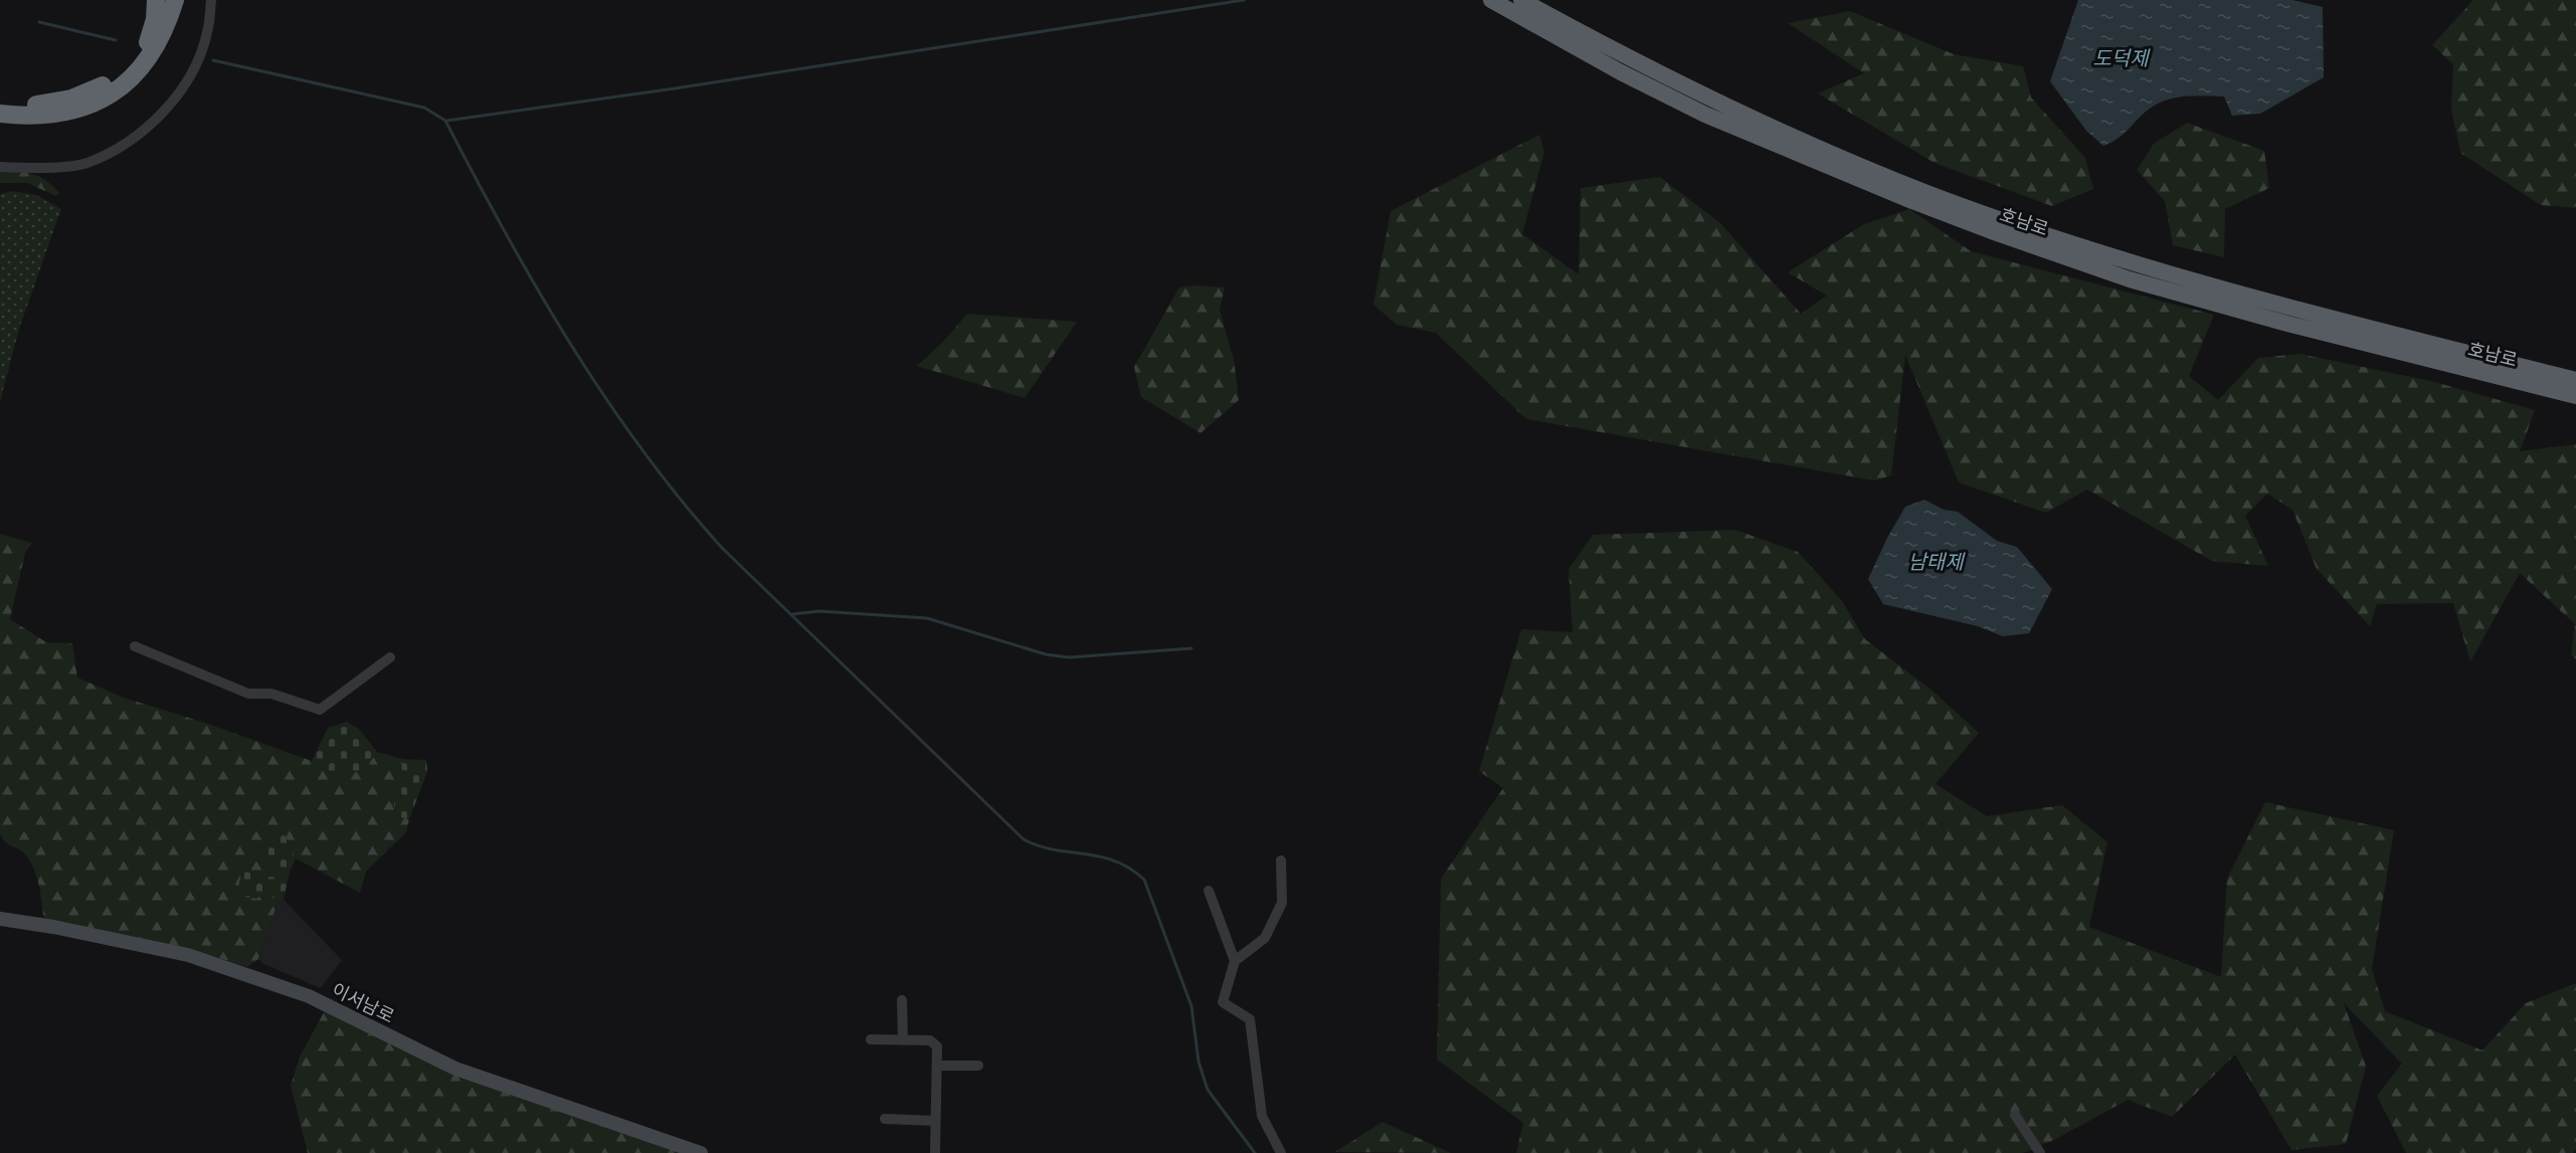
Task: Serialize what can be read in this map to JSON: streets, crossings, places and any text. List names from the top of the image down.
{
  "streets": {
    "highway": ["호남로"],
    "main road": ["이서남로"]
  },
  "water": ["도덕제", "남태제"]
}
